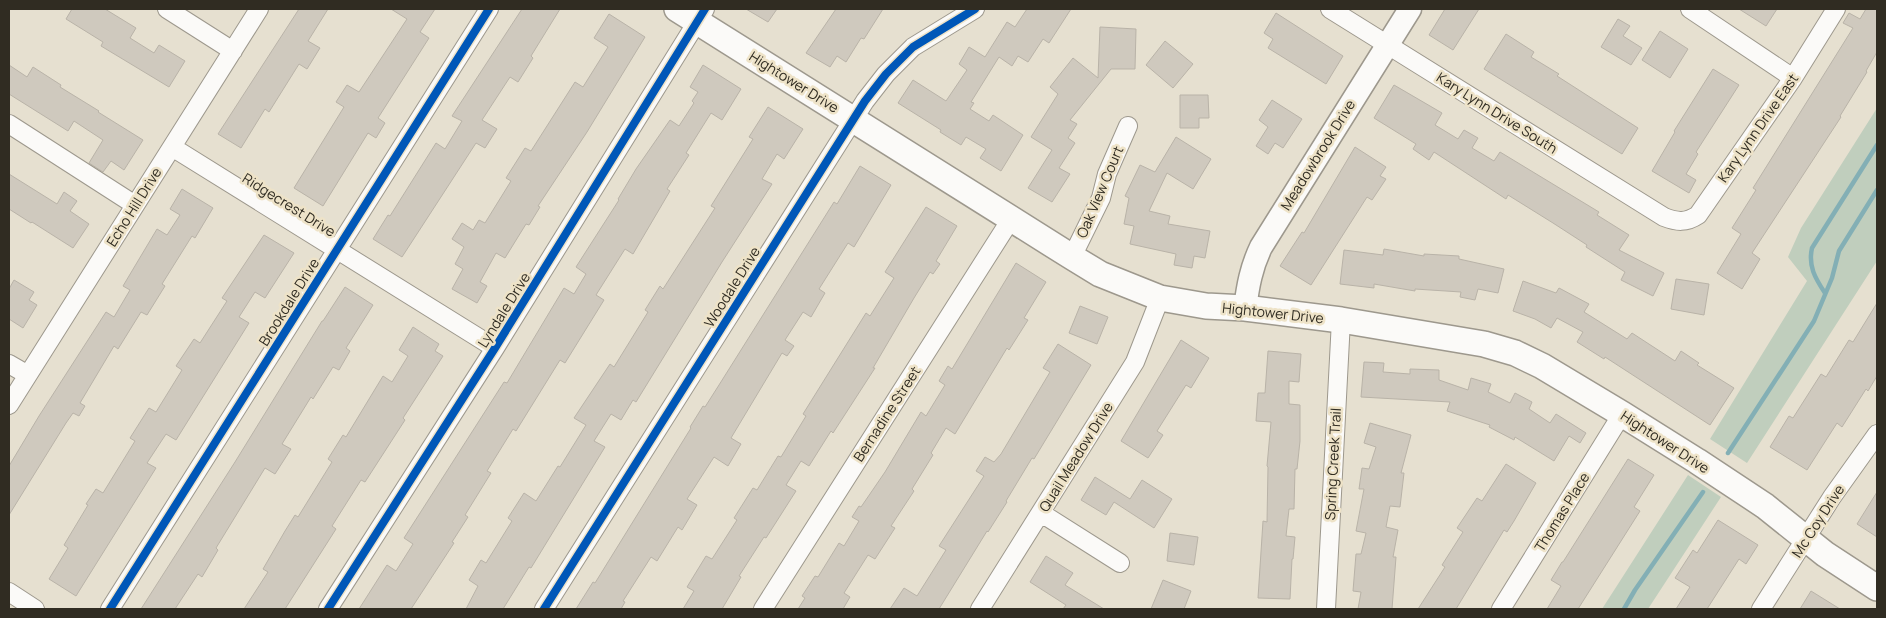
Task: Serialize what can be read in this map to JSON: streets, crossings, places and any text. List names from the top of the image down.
{
  "streets": {
    "main road": ["Hightower Drive"],
    "street": [
      "Kary Lynn Drive South",
      "Kary Lynn Drive East",
      "Meadowbrook Drive",
      "Oak View Court",
      "Ridgecrest Drive",
      "Echo Hill Drive",
      "Woodale Drive",
      "Brookdale Drive",
      "Lyndale Drive",
      "Bernadine Street",
      "Quail Meadow Drive",
      "Spring Creek Trail",
      "Thomas Place",
      "Mc Coy Drive"
    ]
  },
  "crossings": [
    ["Hightower Drive", "Meadowbrook Drive"],
    ["Hightower Drive", "Oak View Court"],
    ["Hightower Drive", "Woodale Drive"],
    ["Hightower Drive", "Lyndale Drive"],
    ["Hightower Drive", "Bernadine Street"],
    ["Hightower Drive", "Quail Meadow Drive"],
    ["Hightower Drive", "Spring Creek Trail"],
    ["Hightower Drive", "Thomas Place"],
    ["Hightower Drive", "Mc Coy Drive"],
    ["Kary Lynn Drive South", "Kary Lynn Drive East"],
    ["Kary Lynn Drive South", "Meadowbrook Drive"],
    ["Ridgecrest Drive", "Echo Hill Drive"],
    ["Ridgecrest Drive", "Brookdale Drive"],
    ["Ridgecrest Drive", "Lyndale Drive"]
  ]
}
